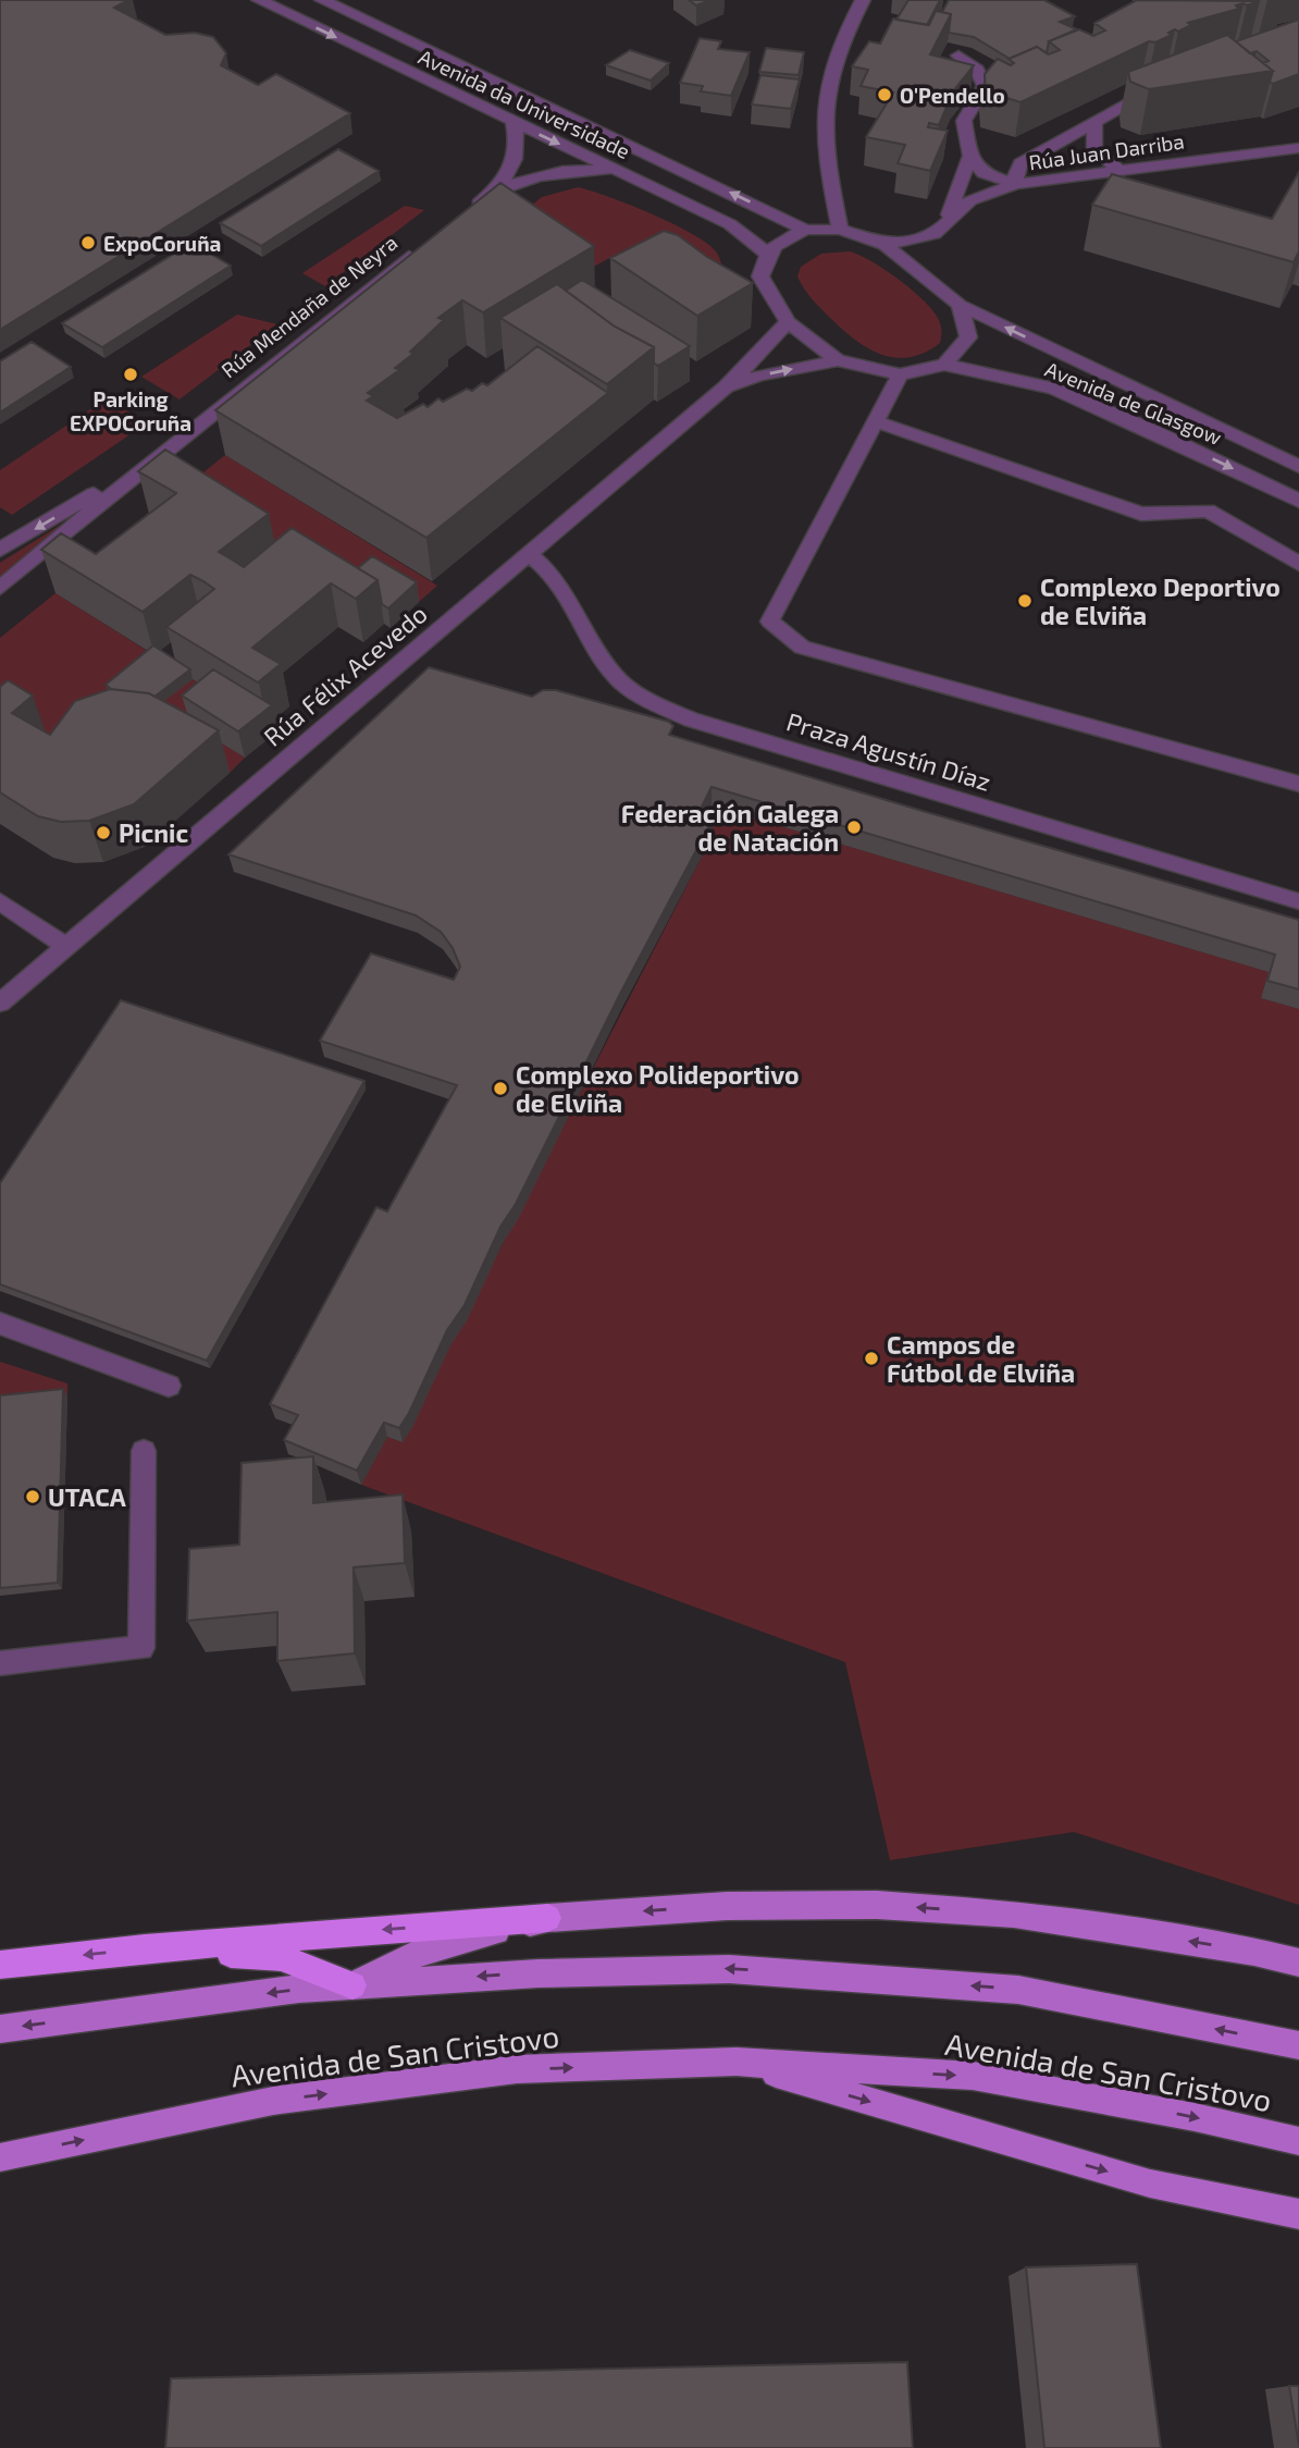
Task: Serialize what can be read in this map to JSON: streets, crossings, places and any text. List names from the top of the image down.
{
  "streets": {
    "main road": ["Avenida de San Cristovo"],
    "street": [
      "Avenida da Universidade",
      "Rúa Juan Darriba",
      "Rúa Mendaña de Neyra",
      "Avenida de Glasgow",
      "Rúa Félix Acevedo",
      "Praza Agustín Díaz"
    ]
  },
  "crossings": [
    ["Rúa Juan Darriba", "Avenida de Glasgow"],
    ["Rúa Félix Acevedo", "Praza Agustín Díaz"]
  ],
  "places": [
    "O'Pendello",
    "ExpoCoruña",
    "Parking EXPOCoruña",
    "Complexo Deportivo de Elviña",
    "Federación Galega de Natación",
    "Picnic",
    "Complexo Polideportivo de Elviña",
    "Campos de Fútbol de Elviña",
    "UTACA"
  ]
}
